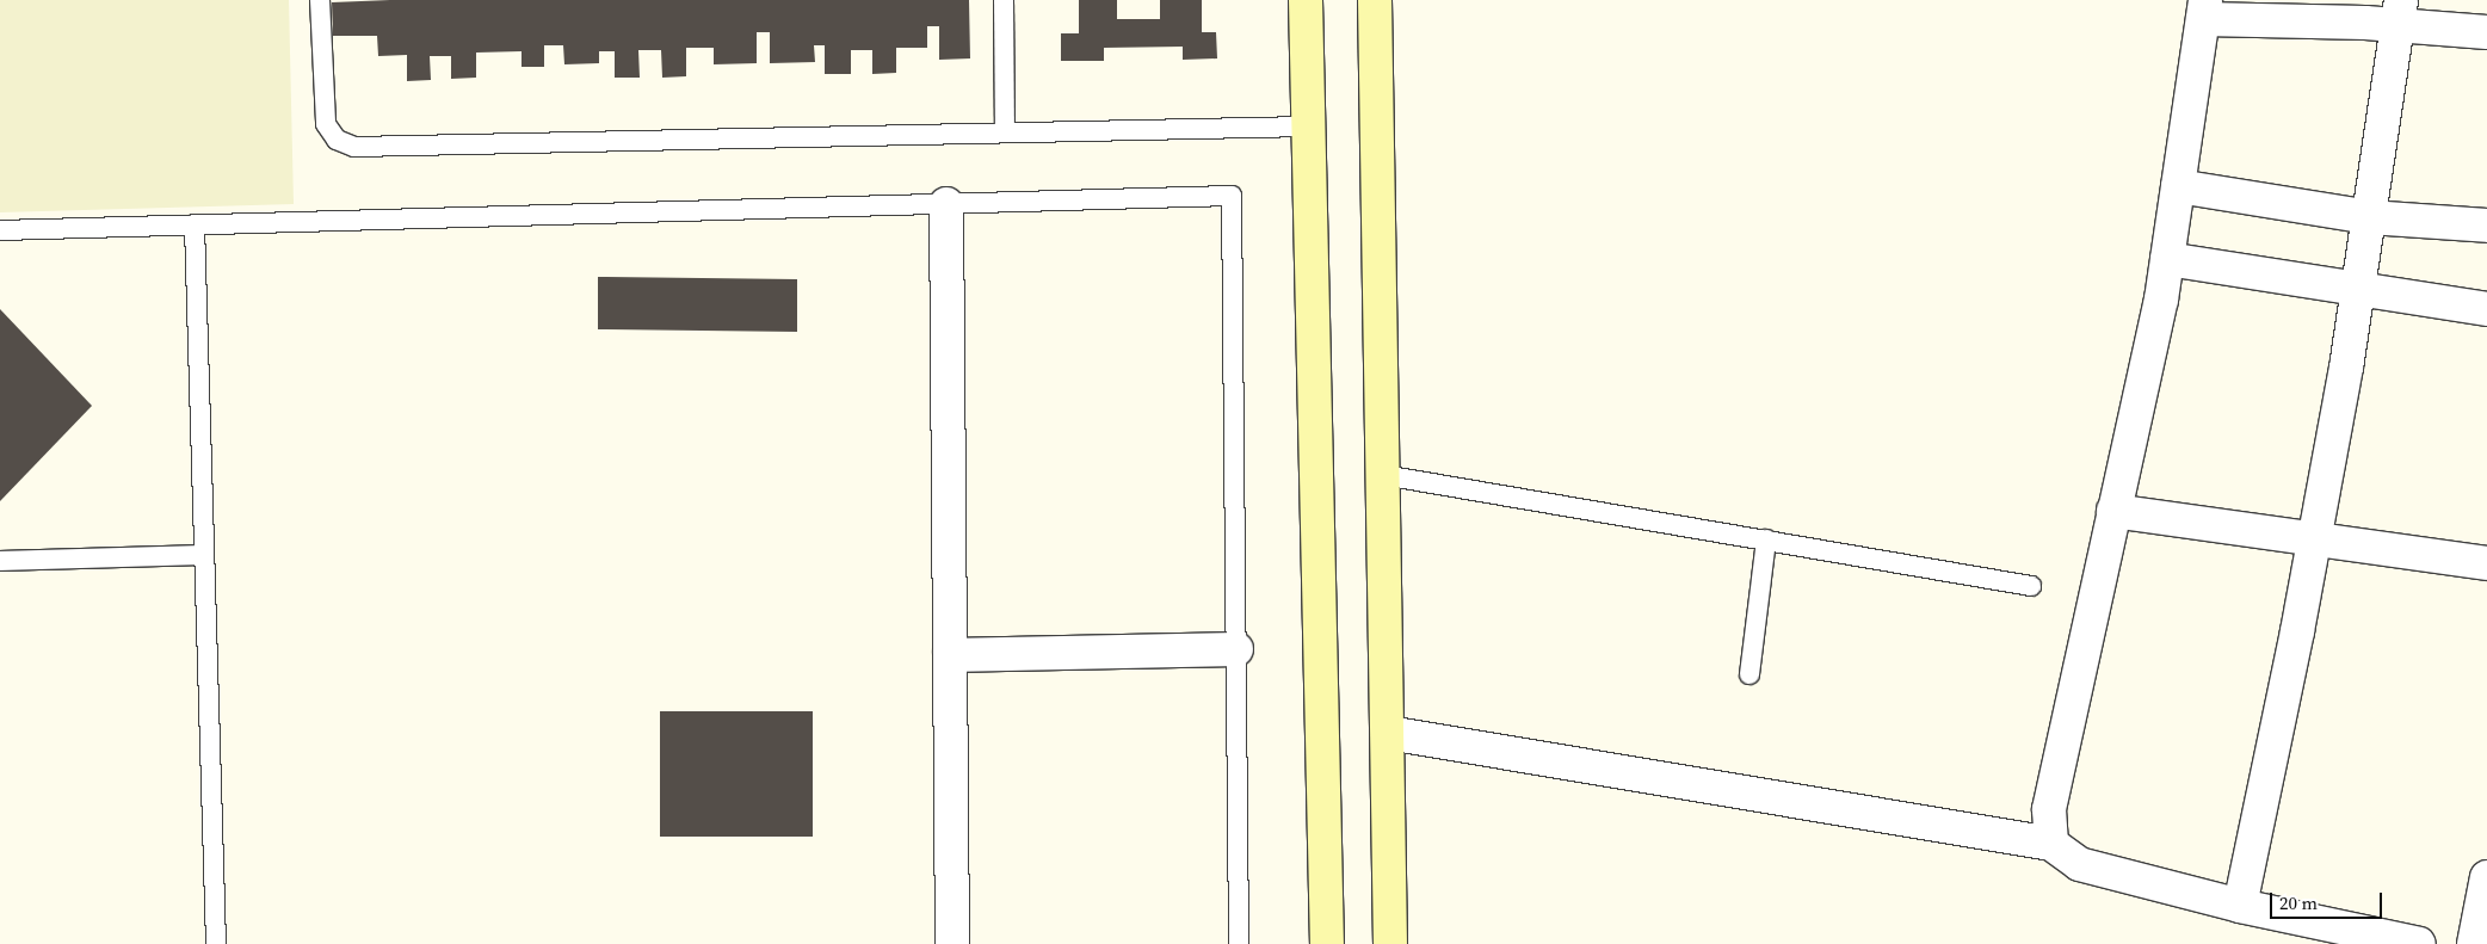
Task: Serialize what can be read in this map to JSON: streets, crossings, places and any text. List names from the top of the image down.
{
  "scale_bar": "20 m"
}
